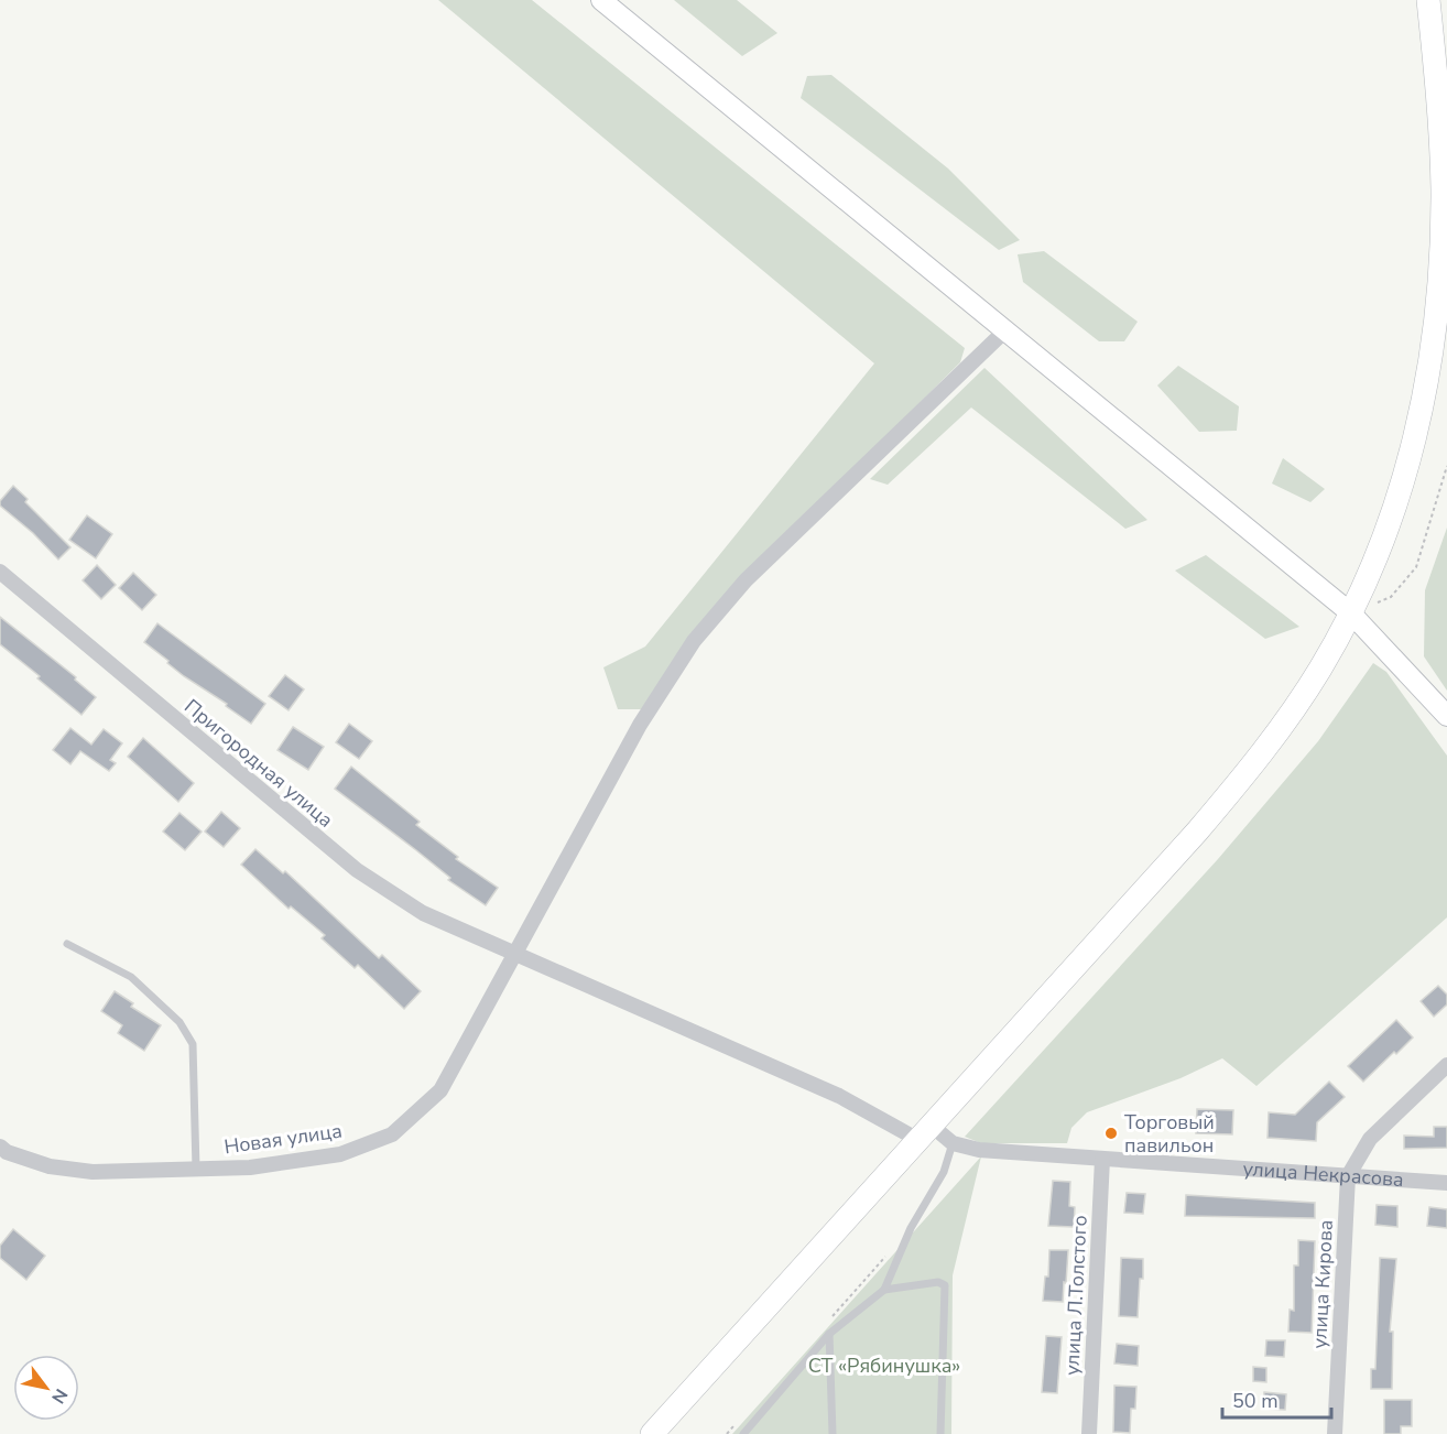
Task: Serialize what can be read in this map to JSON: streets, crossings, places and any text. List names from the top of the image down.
{
  "streets": {
    "street": [
      "Пригородная улица",
      "Новая улица",
      "улица Некрасова",
      "улица Кирова",
      "улица Л.Толстого"
    ]
  },
  "crossings": [
    ["Пригородная улица", "Новая улица"],
    ["Пригородная улица", "улица Некрасова"],
    ["улица Некрасова", "улица Кирова"],
    ["улица Некрасова", "улица Л.Толстого"]
  ],
  "parks": ["СТ «Рябинушка»"],
  "places": ["Торговый павильон"],
  "scale_bar": "50 m",
  "north": "bottom right"
}
